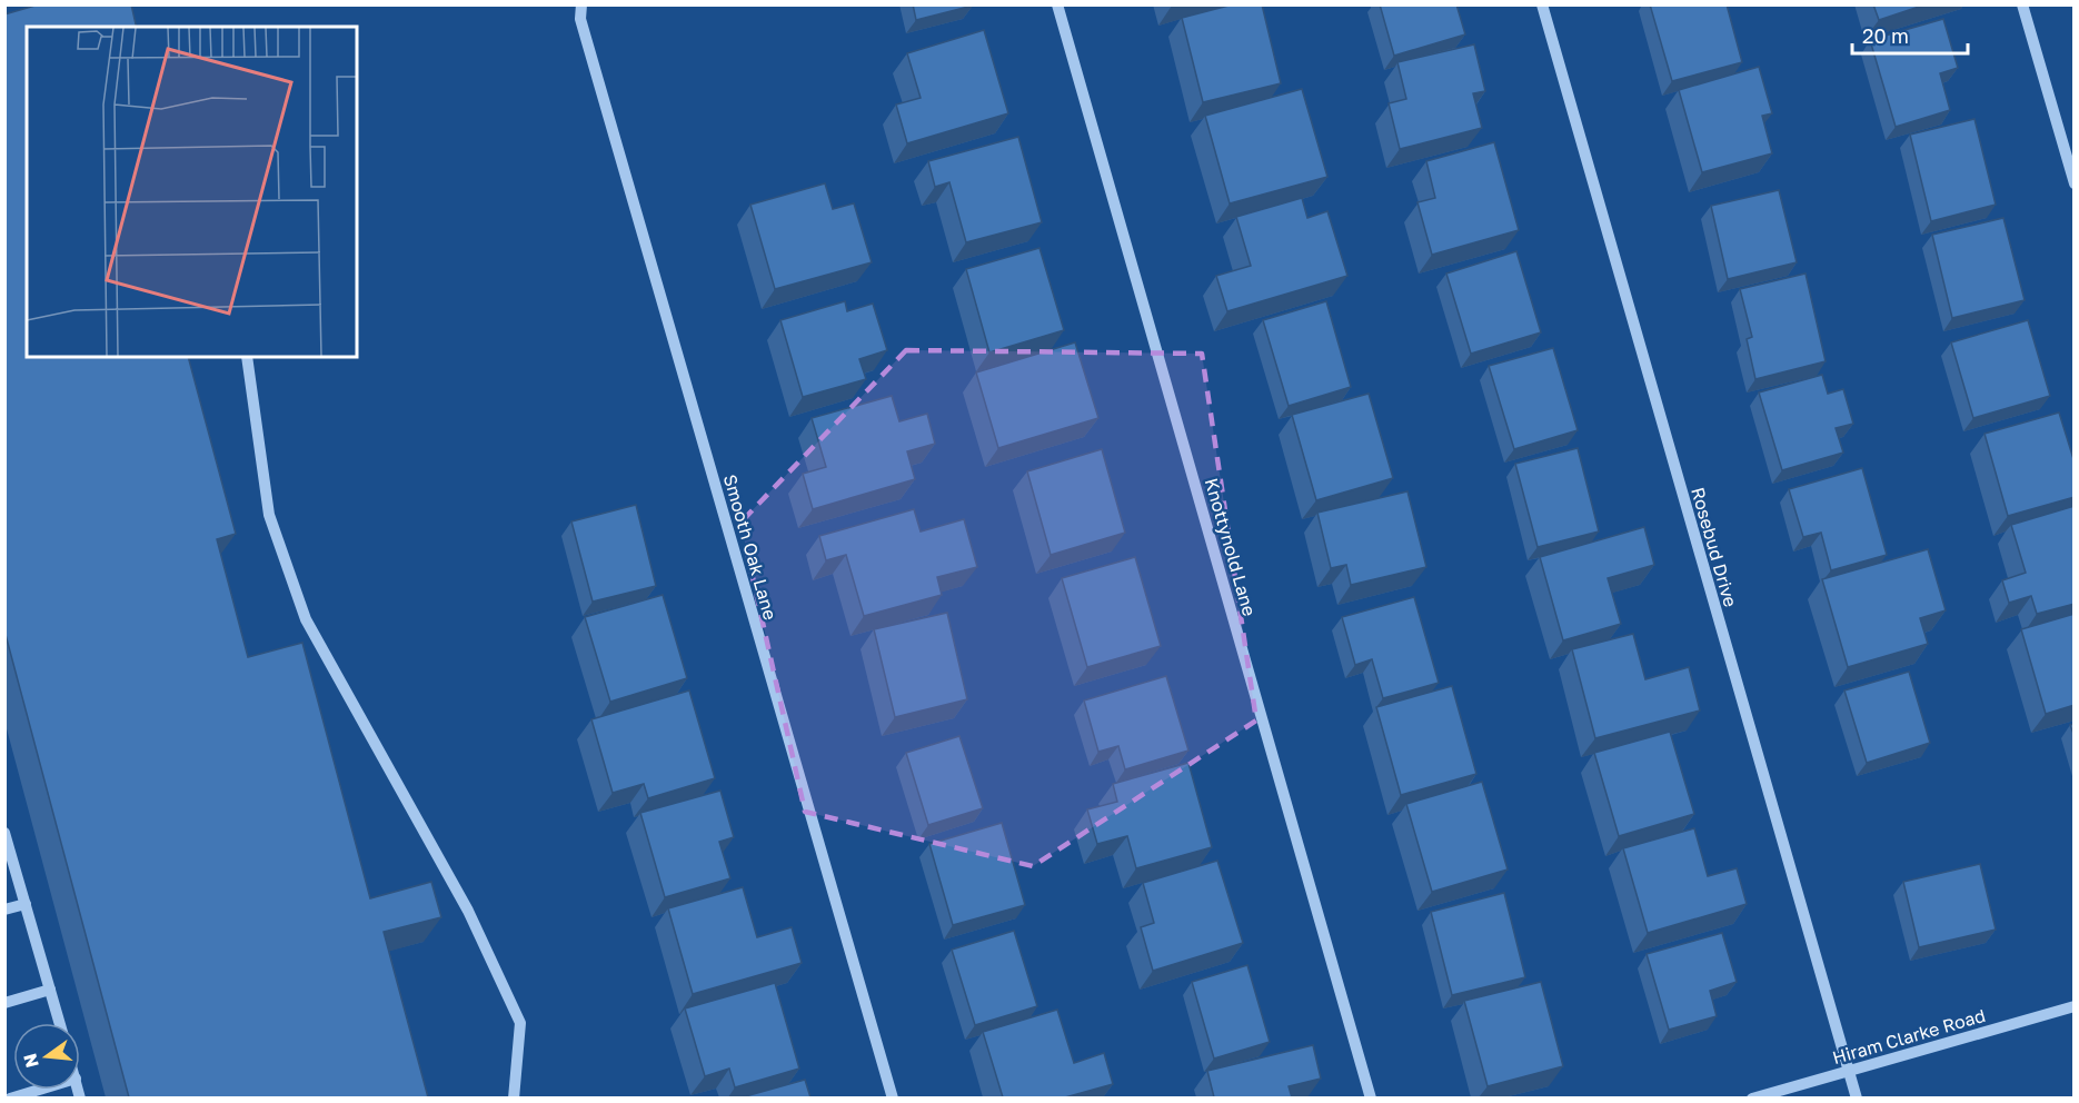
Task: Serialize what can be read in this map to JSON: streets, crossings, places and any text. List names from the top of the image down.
{
  "streets": {
    "street": [
      "Smooth Oak Lane",
      "Knottynold Lane",
      "Rosebud Drive",
      "Hiram Clarke Road"
    ]
  },
  "crossings": [
    ["Rosebud Drive", "Hiram Clarke Road"]
  ],
  "scale_bar": "20 m",
  "north": "left"
}
